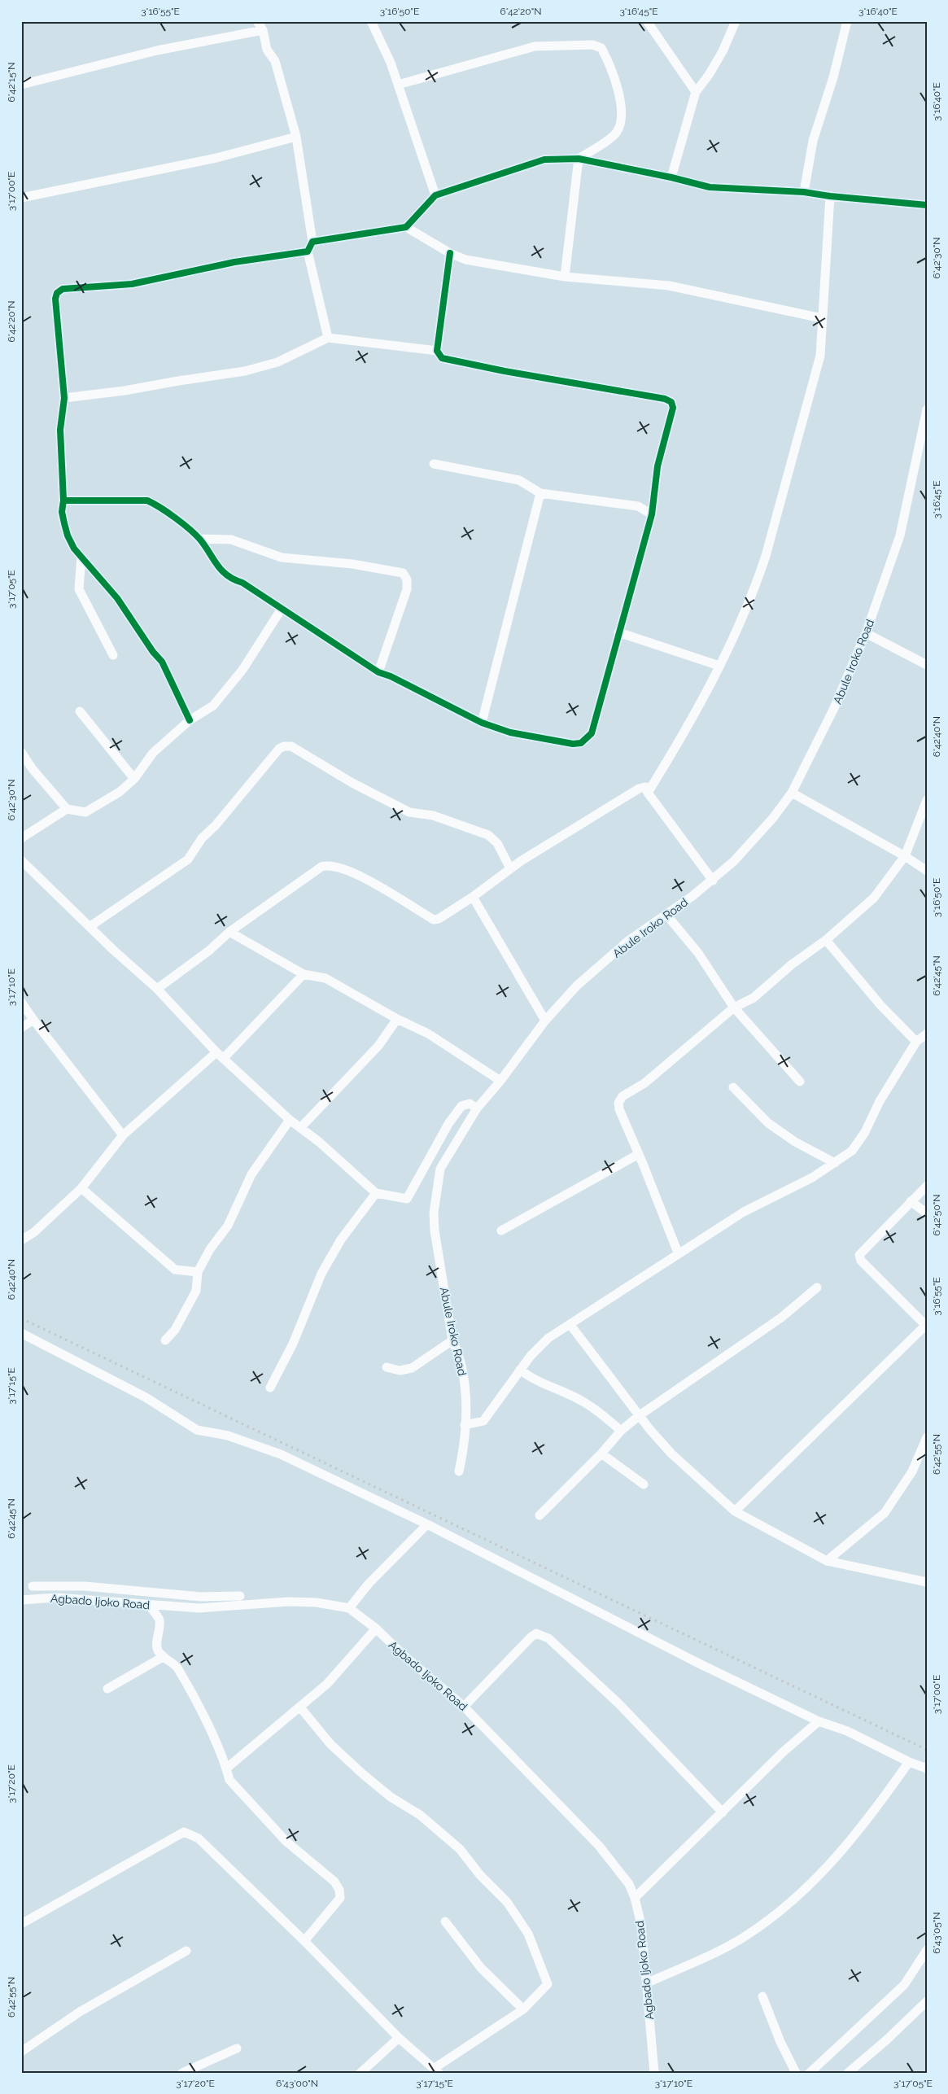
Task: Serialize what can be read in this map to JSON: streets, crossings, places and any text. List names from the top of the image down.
{
  "streets": {
    "street": ["Abule Iroko Road", "Agbado Ijoko Road"]
  },
  "coordinates": [
    "3°16'55\"E",
    "3°16'50\"E",
    "6°42'20\"N",
    "3°16'45\"E",
    "3°16'40\"E",
    "6°42'15\"N",
    "3°17'00\"E",
    "6°42'30\"N",
    "3°17'05\"E",
    "6°42'40\"N",
    "6°42'45\"N",
    "3°17'10\"E",
    "6°42'50\"N",
    "3°17'15\"E",
    "6°42'55\"N",
    "3°17'20\"E",
    "6°43'05\"N",
    "6°43'00\"N"
  ]
}
